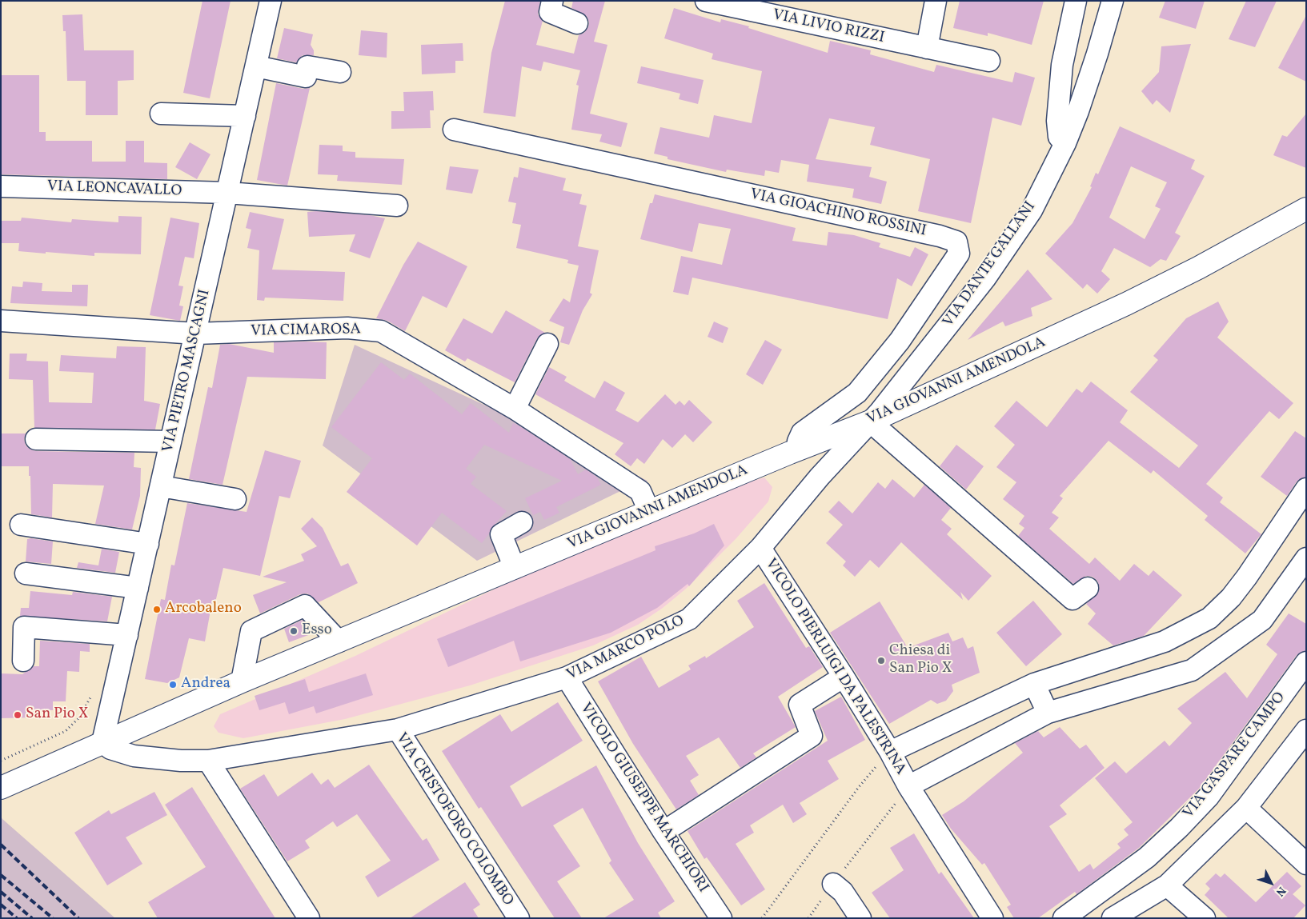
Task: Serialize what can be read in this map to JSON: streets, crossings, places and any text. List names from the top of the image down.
{
  "streets": {
    "main road": ["VIA GIOVANNI AMENDOLA"],
    "street": [
      "VIA LIVIO RIZZI",
      "VIA LEONCAVALLO",
      "VIA GIOACHINO ROSSINI",
      "VIA DANTE GALLANI",
      "VIA CIMAROSA",
      "VIA PIETRO MASCAGNI",
      "VIA MARCO POLO",
      "VICOLO PIERLUIGI DA PALESTRINA",
      "VIA GASPARE CAMPO",
      "VICOLO GIUSEPPE MARCHIORI",
      "VIA CRISTOFORO COLOMBO"
    ]
  },
  "crossings": [
    ["VIA LEONCAVALLO", "VIA PIETRO MASCAGNI"],
    ["VIA GIOACHINO ROSSINI", "VIA GIOVANNI AMENDOLA"],
    ["VIA DANTE GALLANI", "VIA GIOVANNI AMENDOLA"],
    ["VIA DANTE GALLANI", "VIA MARCO POLO"],
    ["VIA CIMAROSA", "VIA PIETRO MASCAGNI"],
    ["VIA CIMAROSA", "VIA GIOVANNI AMENDOLA"],
    ["VIA PIETRO MASCAGNI", "VIA GIOVANNI AMENDOLA"],
    ["VIA PIETRO MASCAGNI", "VIA CRISTOFORO COLOMBO"],
    ["VIA GIOVANNI AMENDOLA", "VIA MARCO POLO"],
    ["VIA GIOVANNI AMENDOLA", "VIA CRISTOFORO COLOMBO"],
    ["VIA MARCO POLO", "VICOLO PIERLUIGI DA PALESTRINA"],
    ["VIA MARCO POLO", "VICOLO GIUSEPPE MARCHIORI"],
    ["VIA MARCO POLO", "VIA CRISTOFORO COLOMBO"]
  ],
  "places": [
    "Arcobaleno",
    "Esso",
    "Chiesa di San Pio X",
    "Andrea",
    "San Pio X"
  ],
  "north": "bottom right"
}
